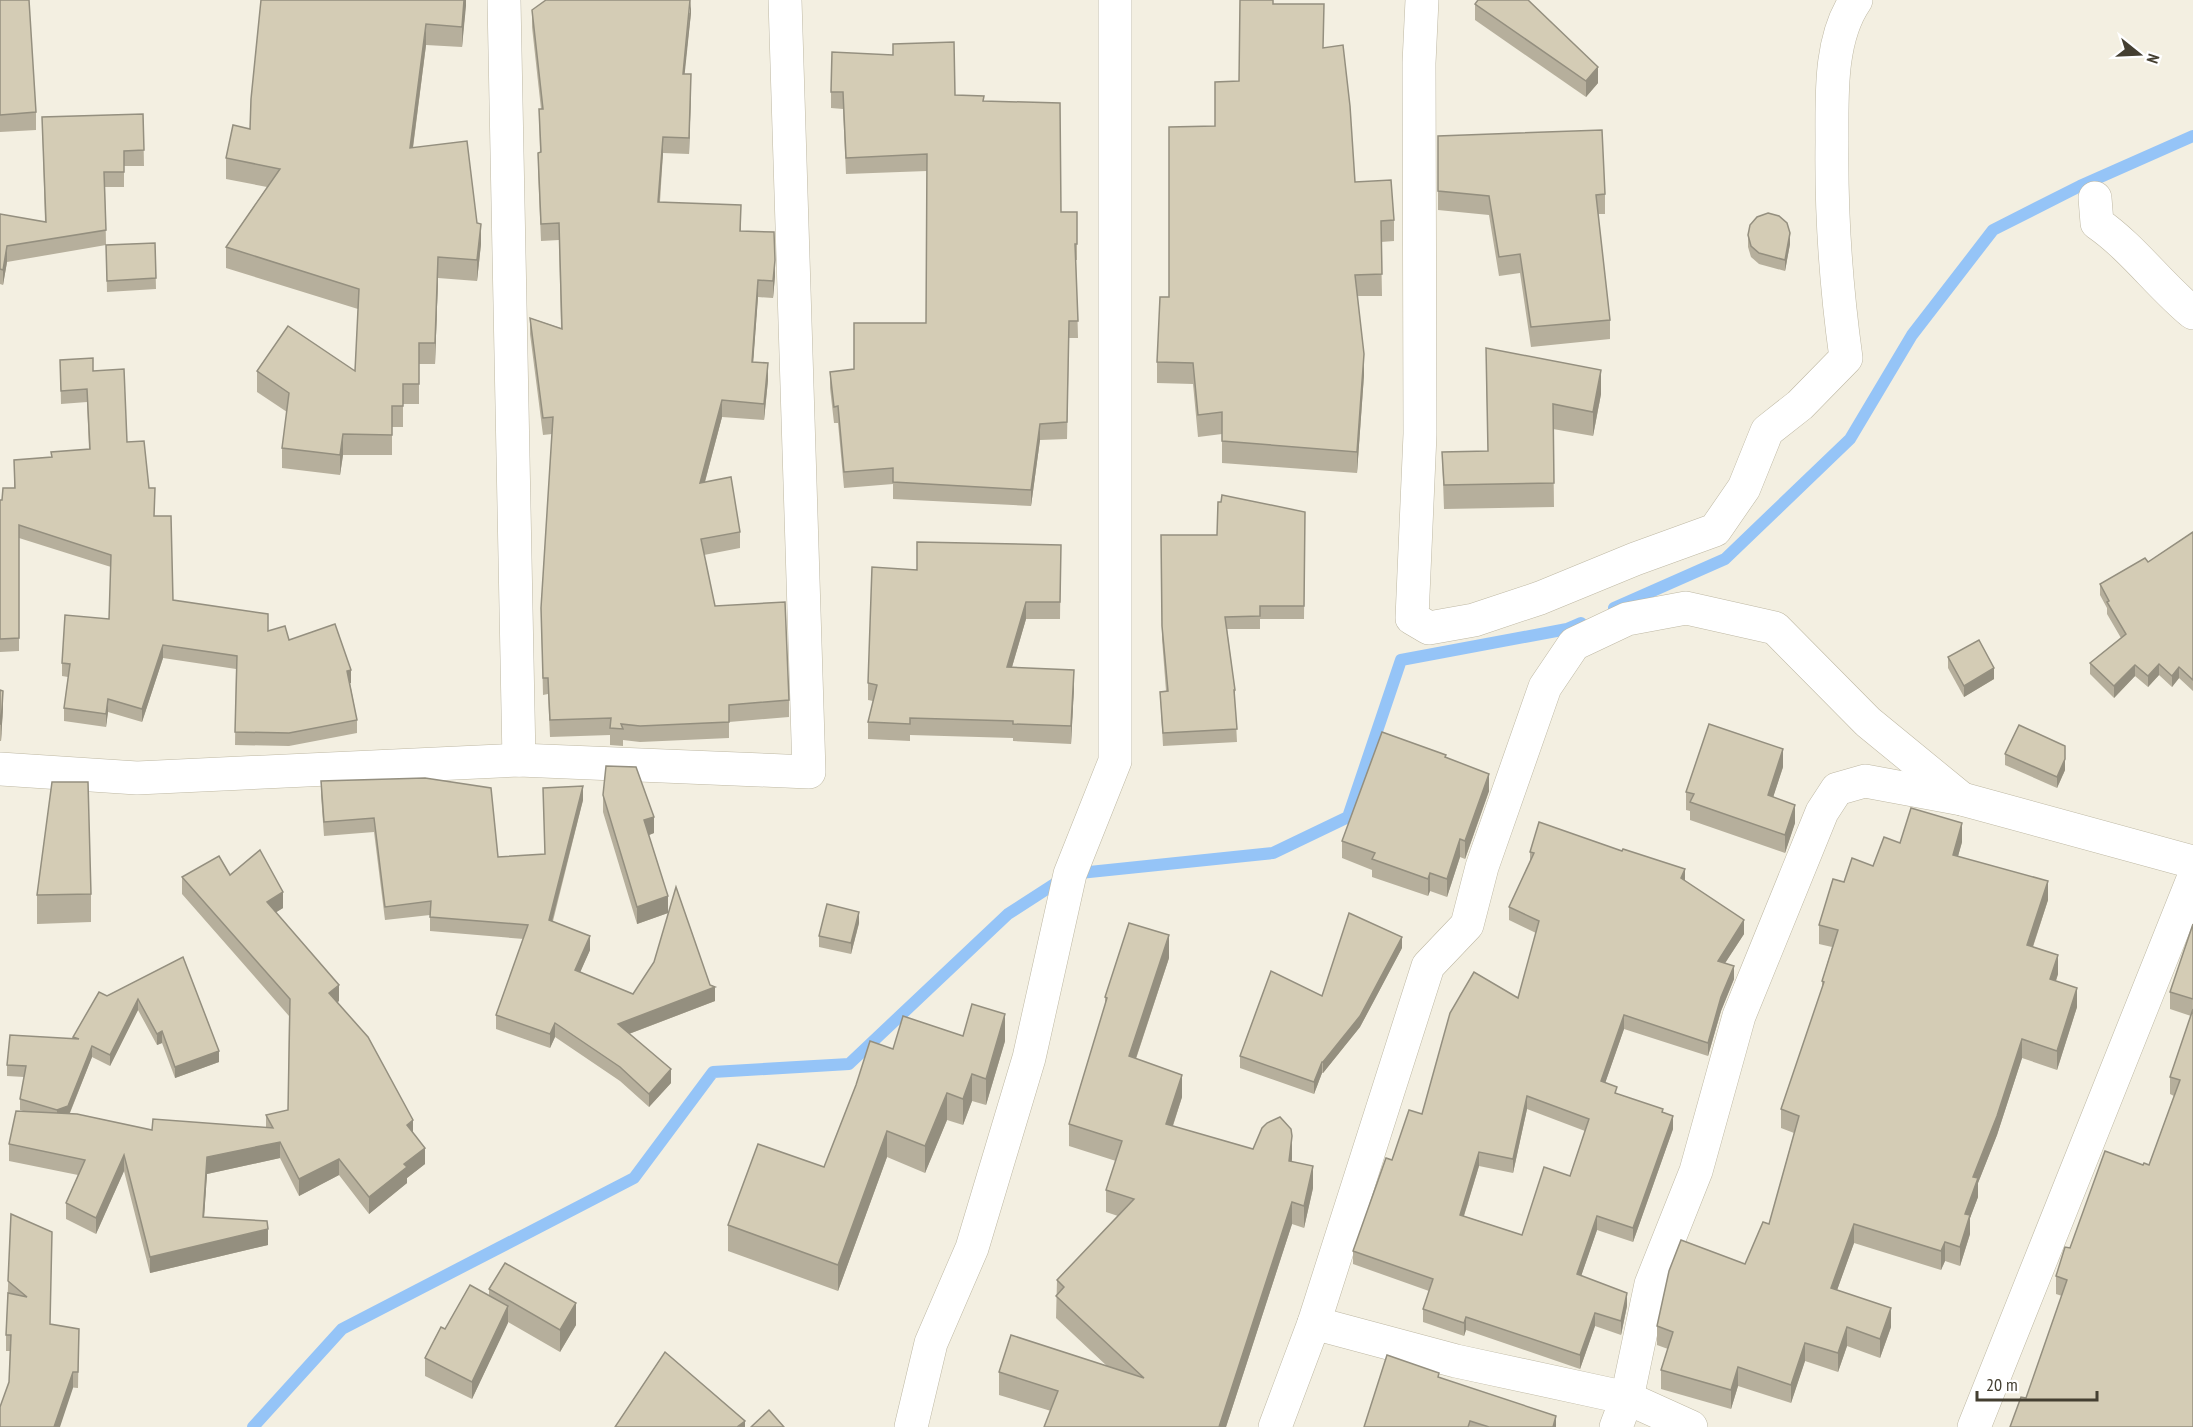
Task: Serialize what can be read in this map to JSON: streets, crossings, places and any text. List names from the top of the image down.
{
  "scale_bar": "20 m",
  "north": "right"
}
